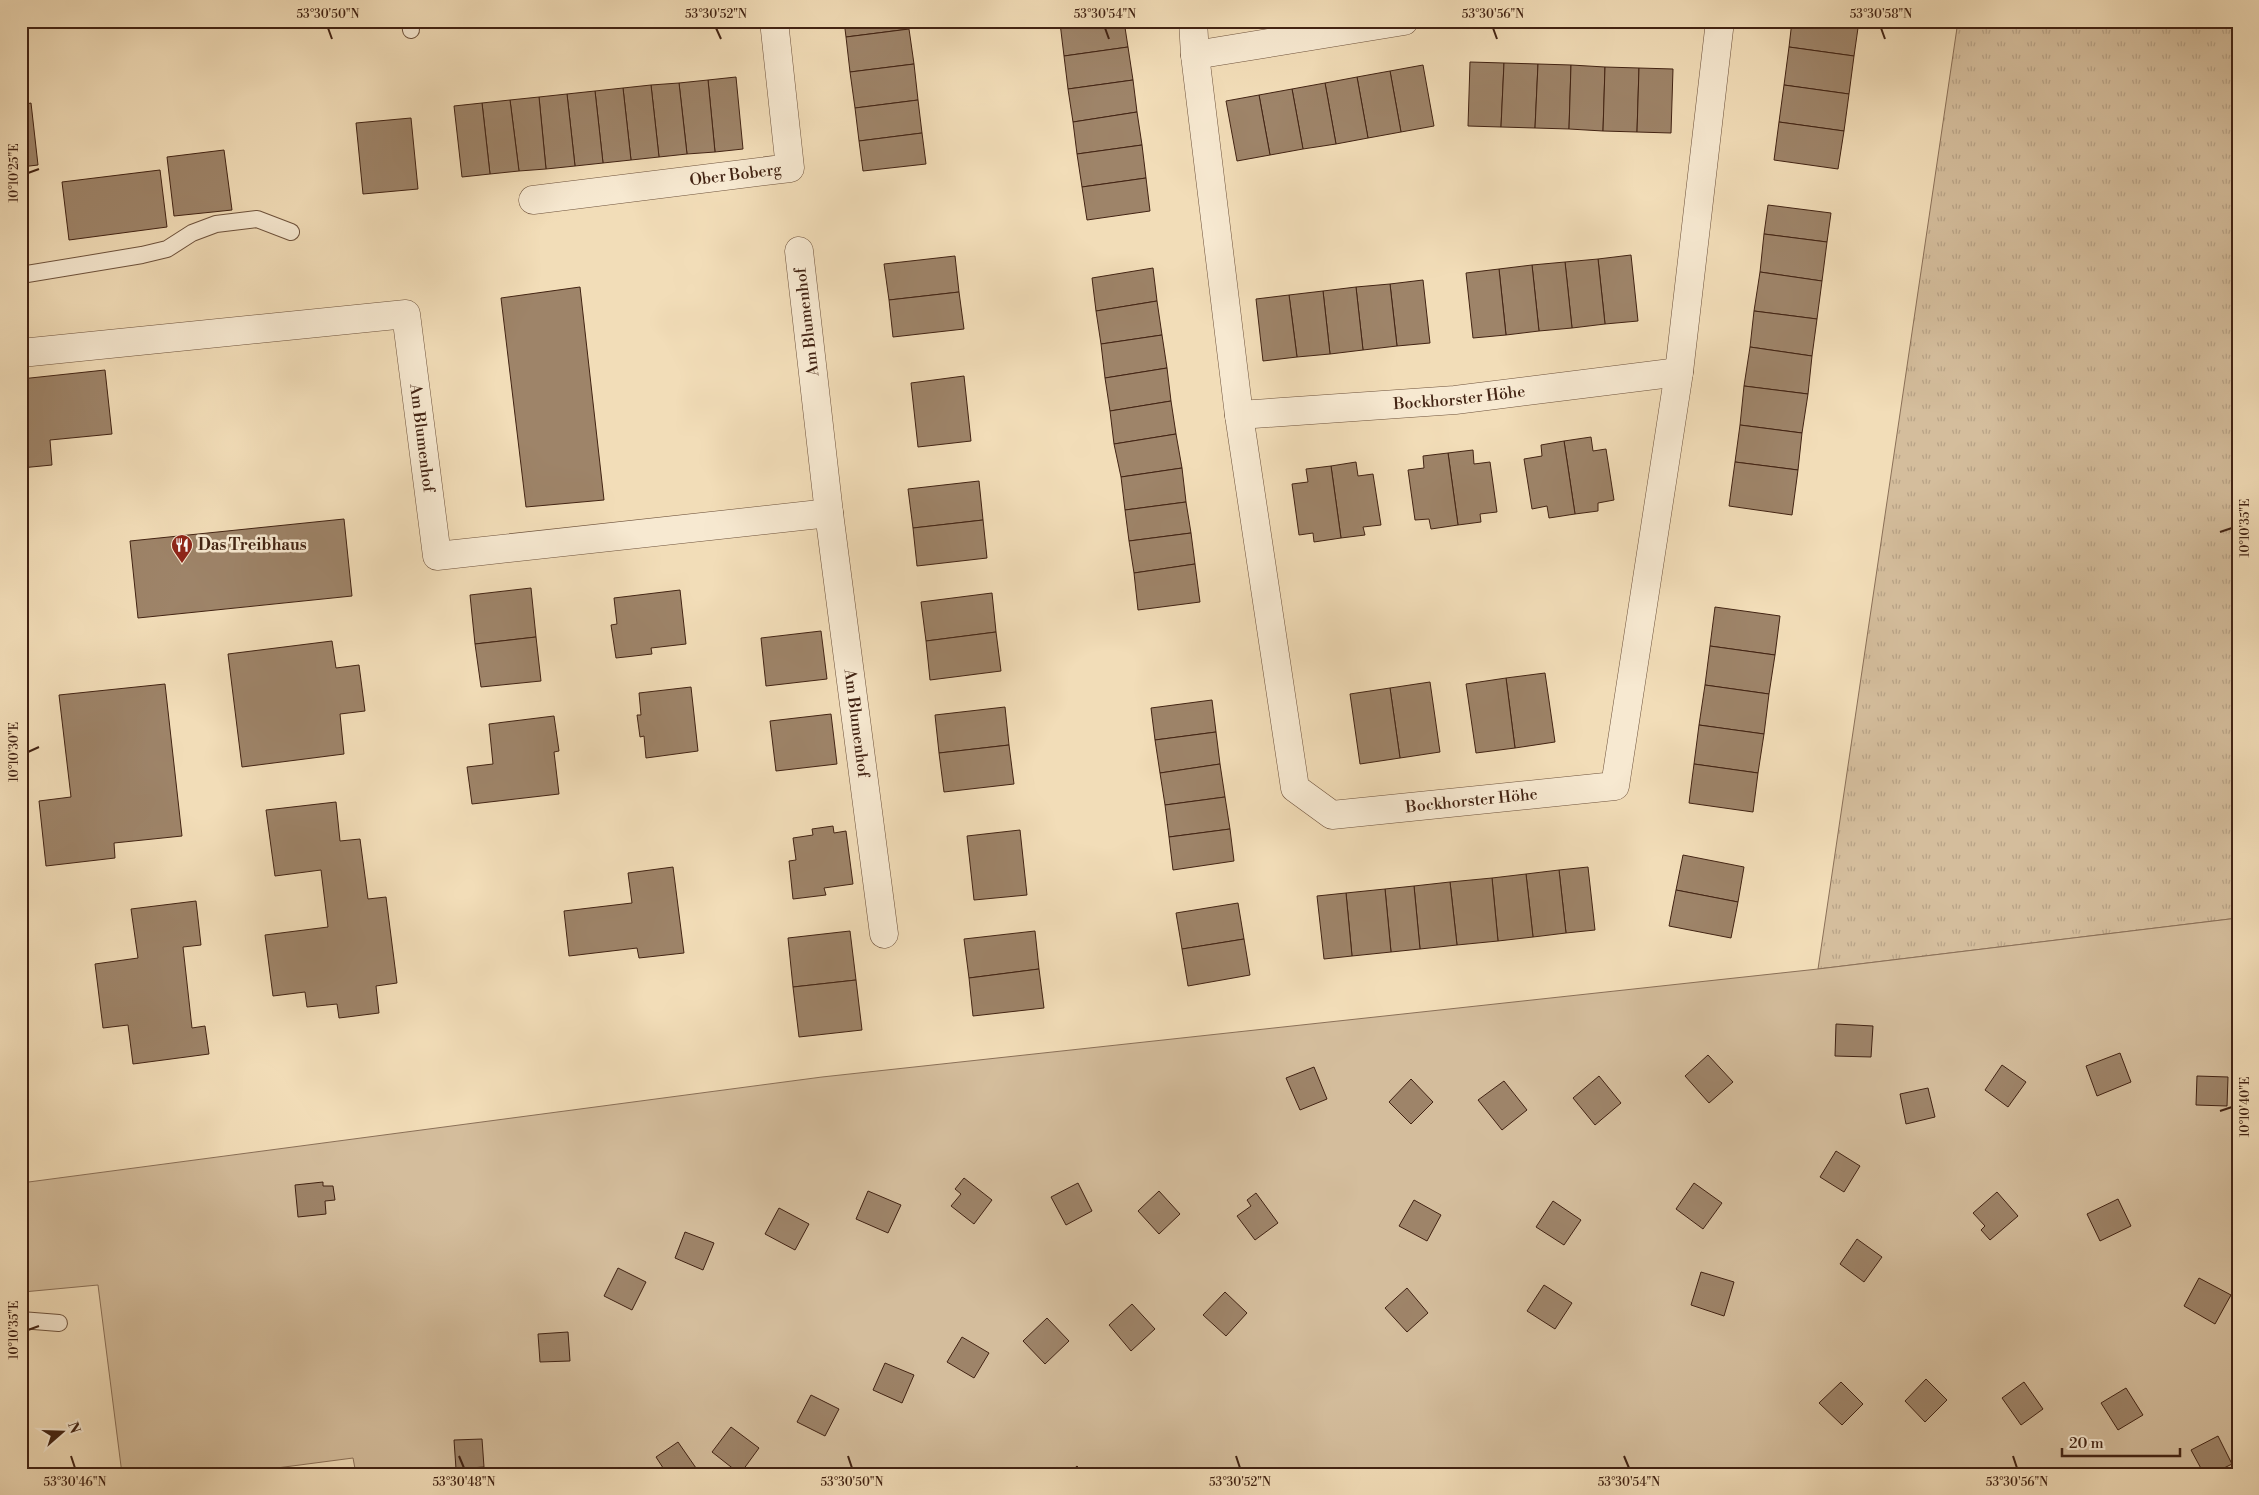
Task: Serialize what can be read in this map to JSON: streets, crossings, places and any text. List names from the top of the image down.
{
  "streets": {
    "street": ["Ober Boberg", "Am Blumenhof", "Bockhorster Höhe"]
  },
  "places": {
    "restaurant": ["Das Treibhaus"]
  },
  "scale_bar": "20 m",
  "north": "right",
  "coordinates": [
    "53°30'50\"N",
    "53°30'52\"N",
    "53°30'54\"N",
    "53°30'56\"N",
    "53°30'58\"N",
    "10°10'25\"E",
    "10°10'35\"E",
    "10°10'30\"E",
    "10°10'40\"E",
    "53°30'46\"N",
    "53°30'48\"N"
  ]
}
